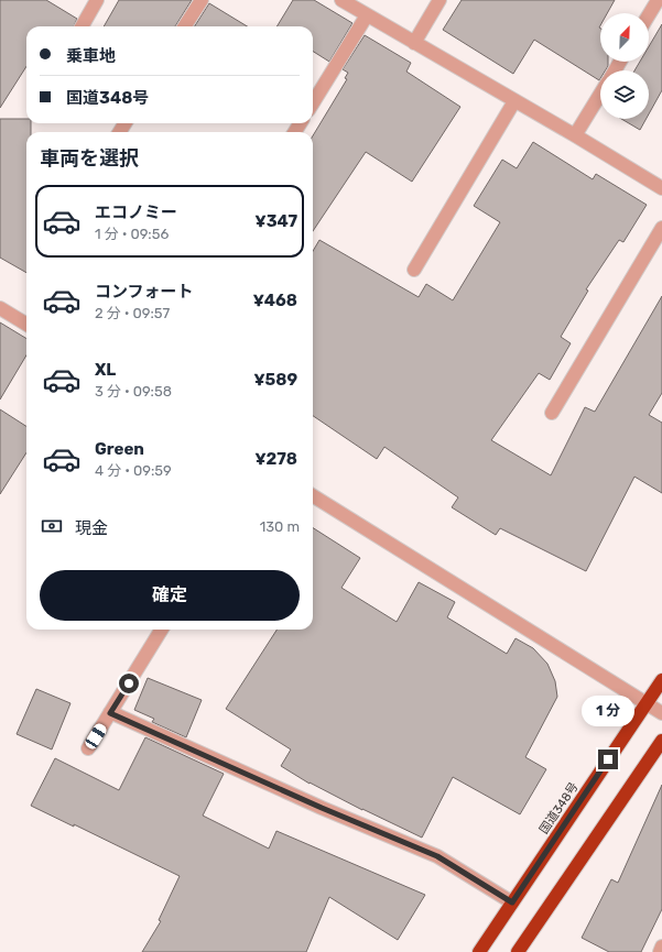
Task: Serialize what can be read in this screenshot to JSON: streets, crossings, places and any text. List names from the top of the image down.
{
  "streets": {
    "highway": ["国道348号"]
  },
  "north": "top right",
  "page": {
    "banner": ["乗車地", "国道348号"],
    "heading": "車両を選択",
    "list": [
      {
        "name": "エコノミー",
        "note": "1 分 · 09:56",
        "value": "¥347"
      },
      {
        "name": "コンフォート",
        "note": "2 分 · 09:57",
        "value": "¥468"
      },
      {
        "name": "XL",
        "note": "3 分 · 09:58",
        "value": "¥589"
      },
      {
        "name": "Green",
        "note": "4 分 · 09:59",
        "value": "¥278"
      }
    ],
    "pay": ["現金", "130 m"],
    "buttons": "確定",
    "bubble": "1 分"
  }
}
